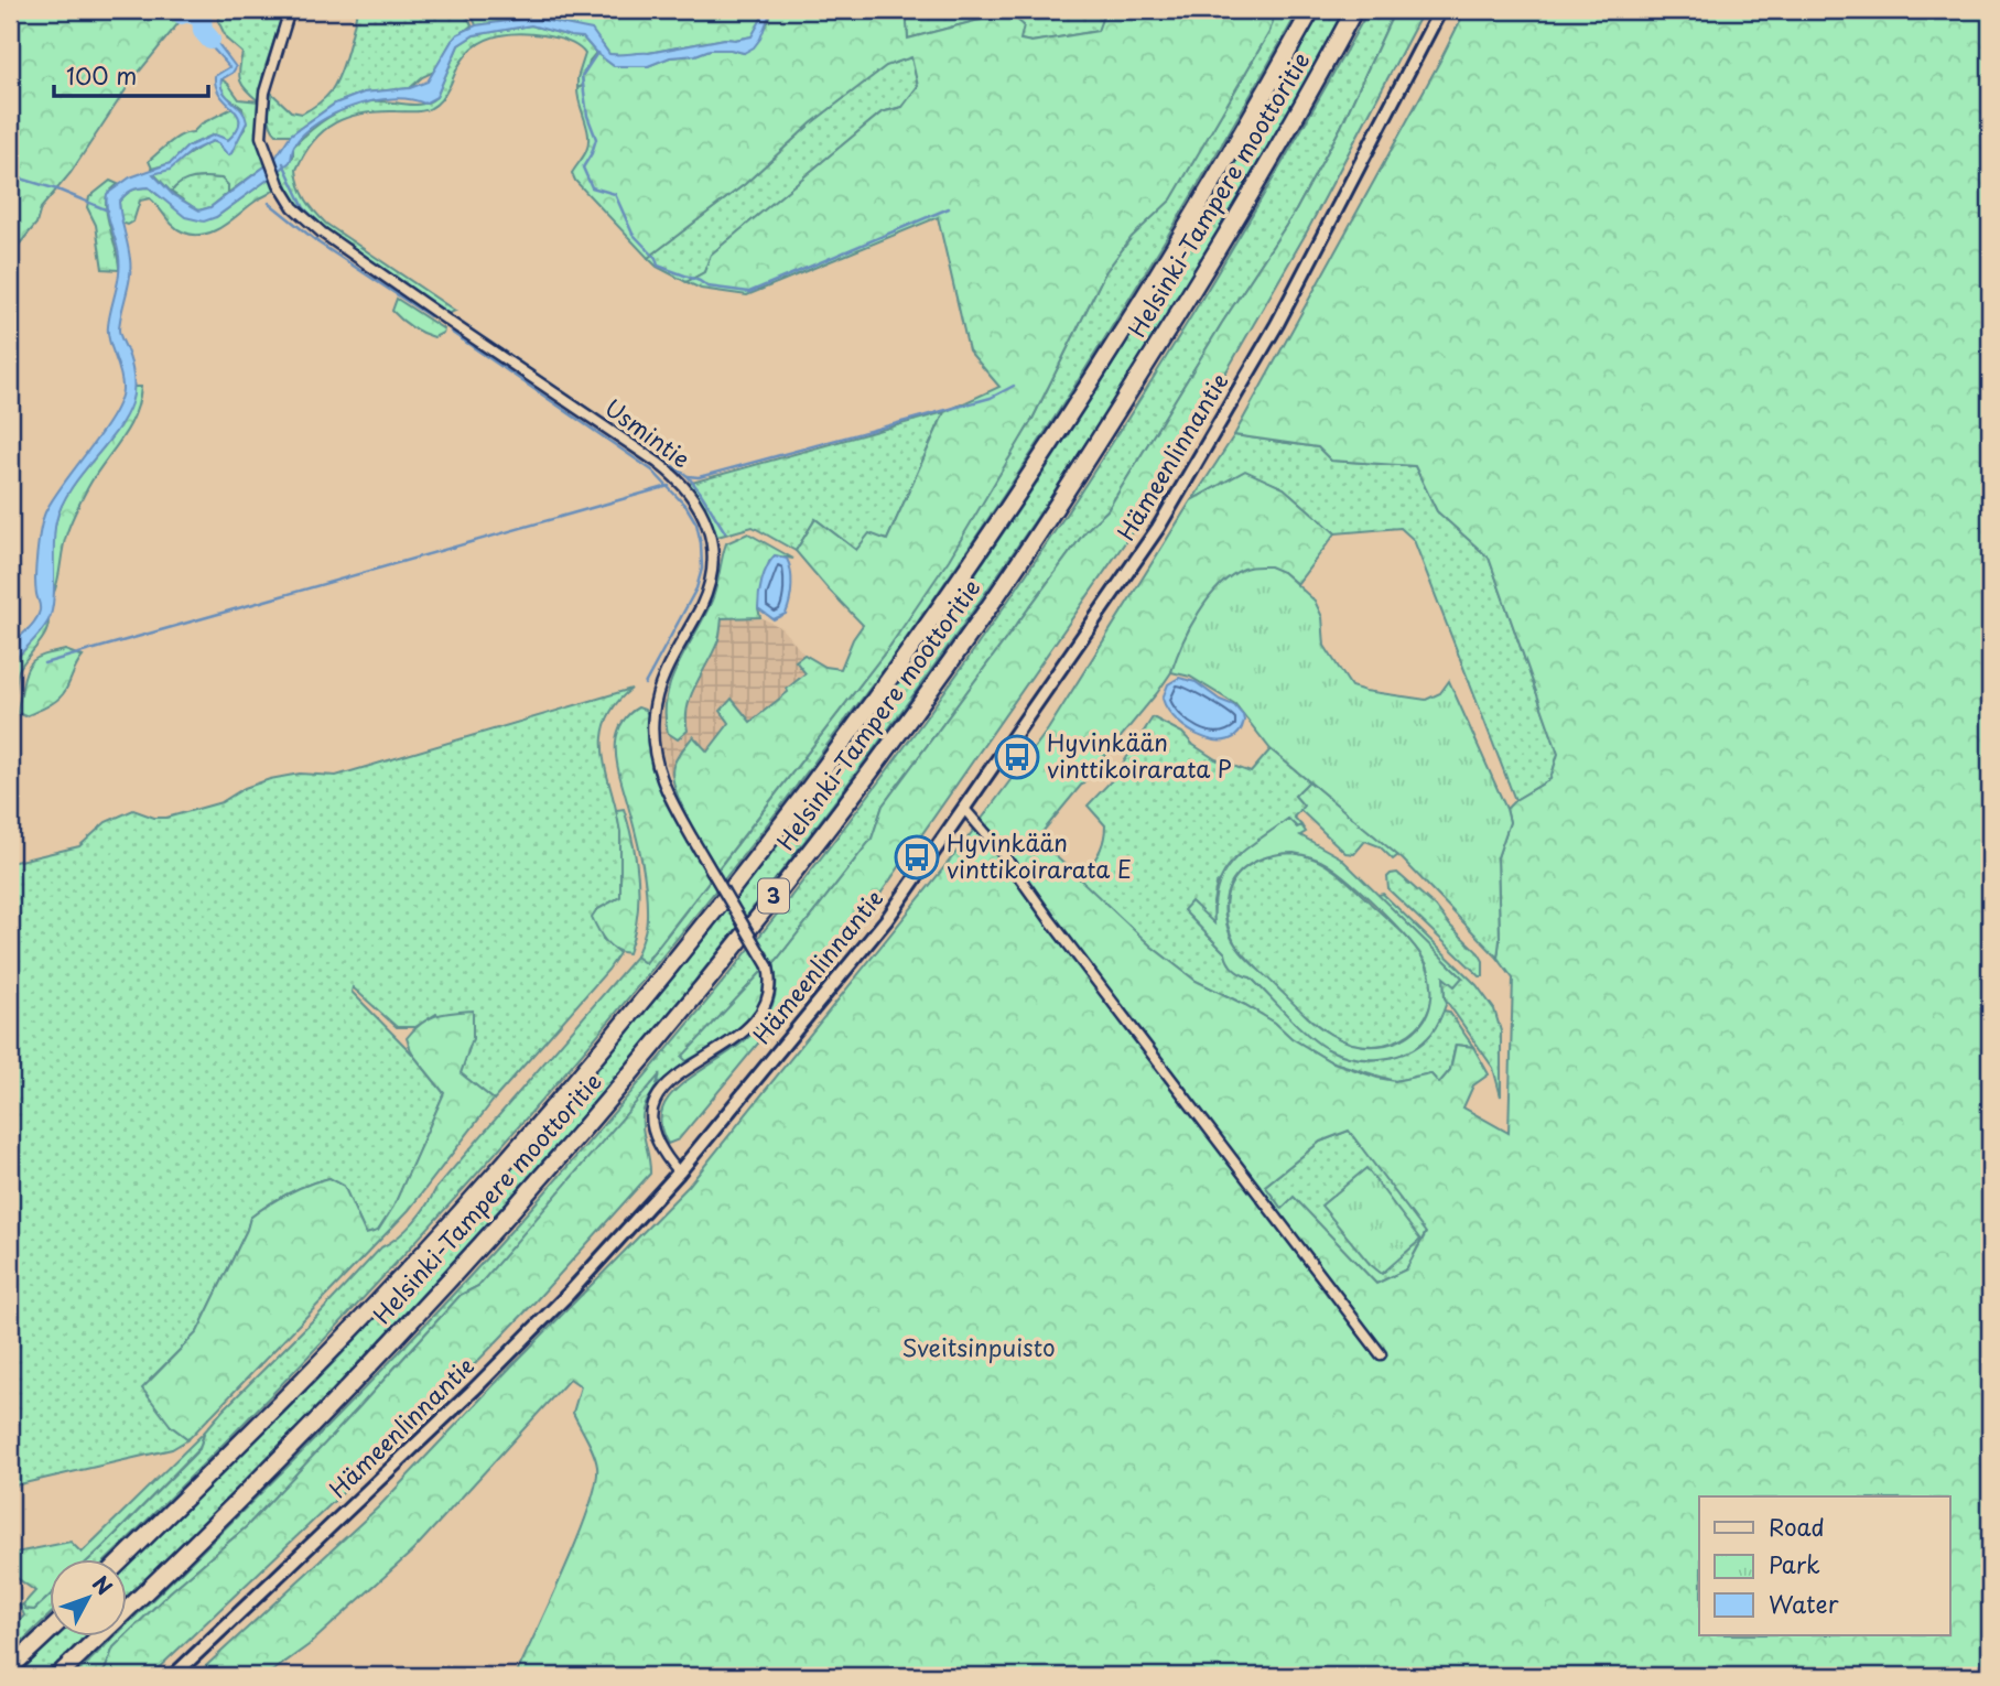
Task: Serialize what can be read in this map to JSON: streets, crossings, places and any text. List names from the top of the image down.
{
  "streets": {
    "highway": ["Helsinki-Tampere moottoritie", "3"],
    "main road": ["Hämeenlinnantie"],
    "street": ["Usmintie"]
  },
  "crossings": [
    ["Usmintie", "Hämeenlinnantie"]
  ],
  "parks": ["Sveitsinpuisto"],
  "places": {
    "bus stop": ["Hyvinkään vinttikoirarata P", "Hyvinkään vinttikoirarata E"]
  },
  "legend": ["Road", "Park", "Water"],
  "scale_bar": "100 m",
  "north": "top right"
}
